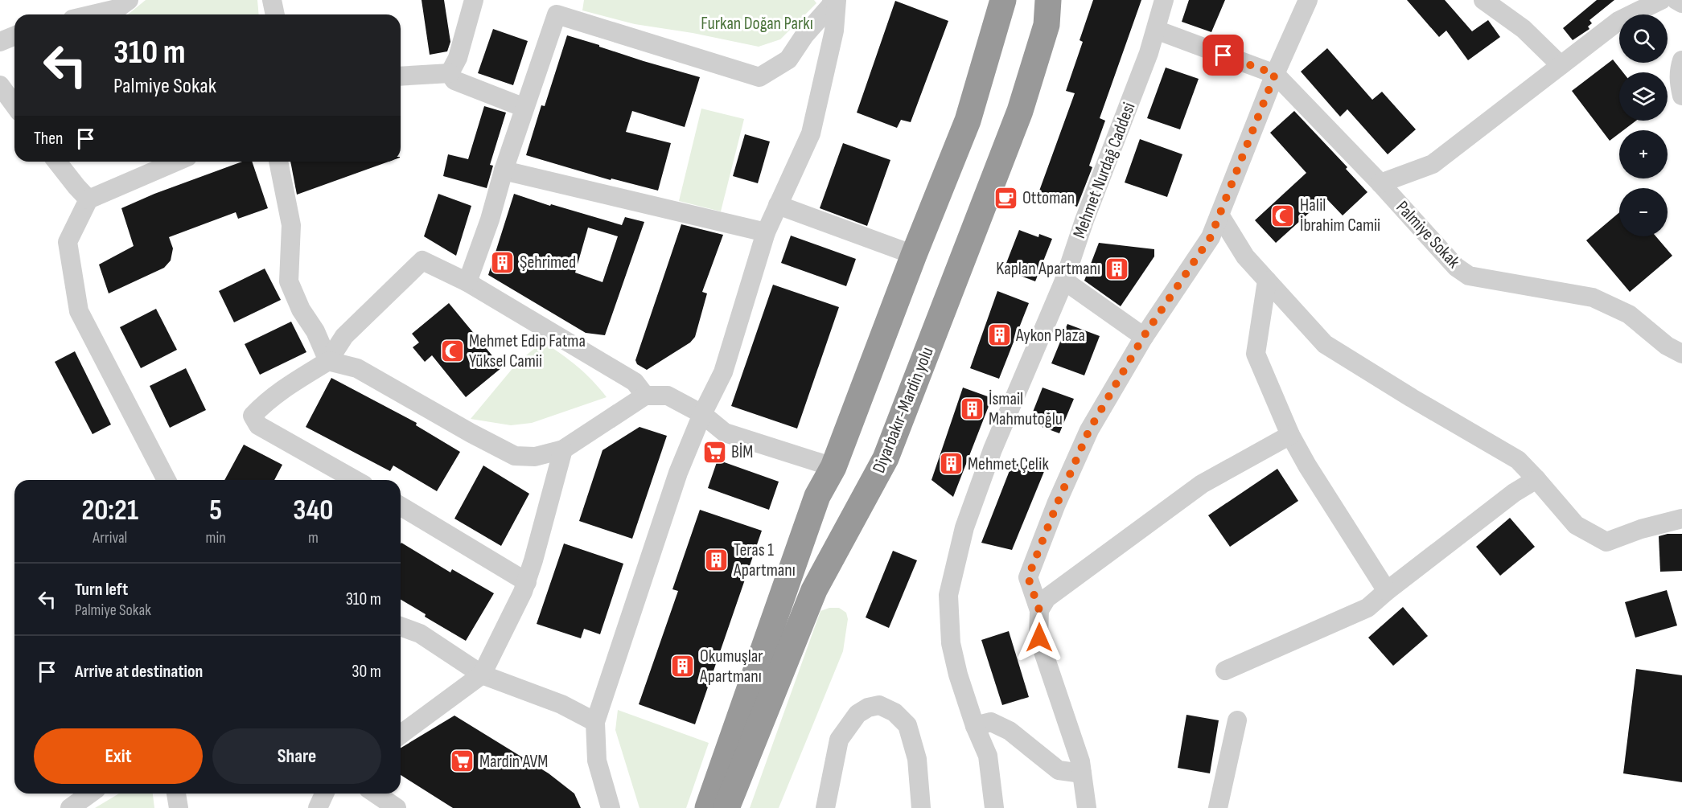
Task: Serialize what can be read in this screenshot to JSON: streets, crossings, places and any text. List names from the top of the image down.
{
  "streets": {
    "highway": ["Diyarbakır-Mardin yolu"],
    "street": ["Mehmet Nurdağ Caddesi", "Palmiye Sokak"]
  },
  "crossings": [
    ["Mehmet Nurdağ Caddesi", "Palmiye Sokak"]
  ],
  "parks": ["Furkan Doğan Parkı"],
  "places": {
    "cafe": ["Ottoman"],
    "mosque": ["Halil İbrahim Camii", "Mehmet Edip Fatma Yüksel Camii"],
    "building": [
      "Şehrimed",
      "Kaplan Apartmanı",
      "Aykon Plaza",
      "İsmail Mahmutoğlu",
      "Mehmet Çelik",
      "Teras 1 Apartmanı",
      "Okumuşlar Apartmanı"
    ],
    "supermarket": ["BİM", "Mardin AVM"]
  },
  "page": {
    "map_buttons": ["+", "−"],
    "turn": ["310 m", "Palmiye Sokak"],
    "then": "Then",
    "eta": [
      "20:21",
      "Arrival",
      "5",
      "min",
      "340",
      "m"
    ],
    "list": [
      {
        "name": "Turn left",
        "note": "Palmiye Sokak",
        "value": "310 m"
      },
      {
        "name": "Arrive at destination",
        "value": "30 m"
      }
    ],
    "buttons": ["Exit", "Share"]
  }
}
